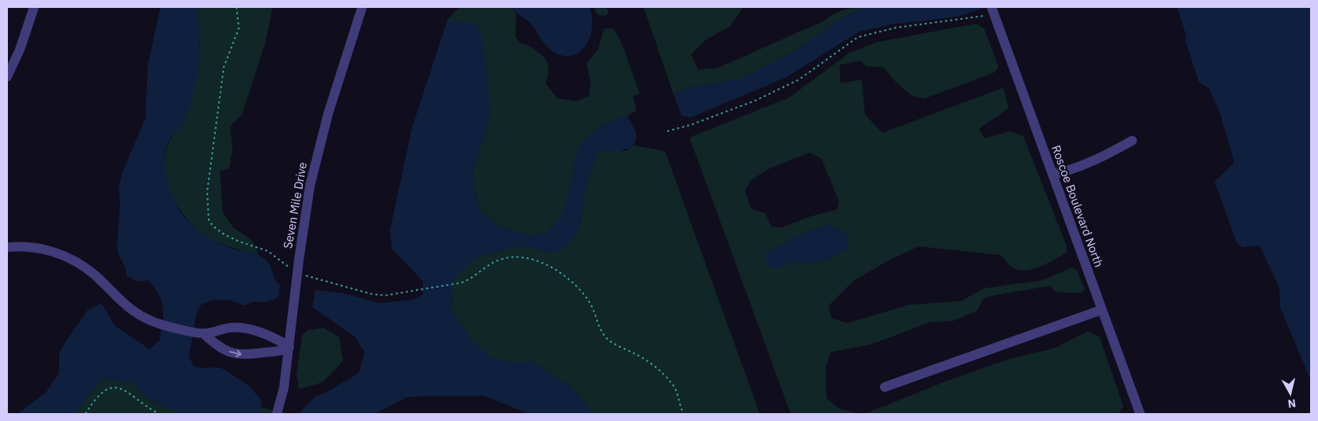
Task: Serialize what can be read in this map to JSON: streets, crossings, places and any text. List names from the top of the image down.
{
  "streets": {
    "street": ["Seven Mile Drive", "Roscoe Boulevard North"]
  },
  "north": "bottom"
}
